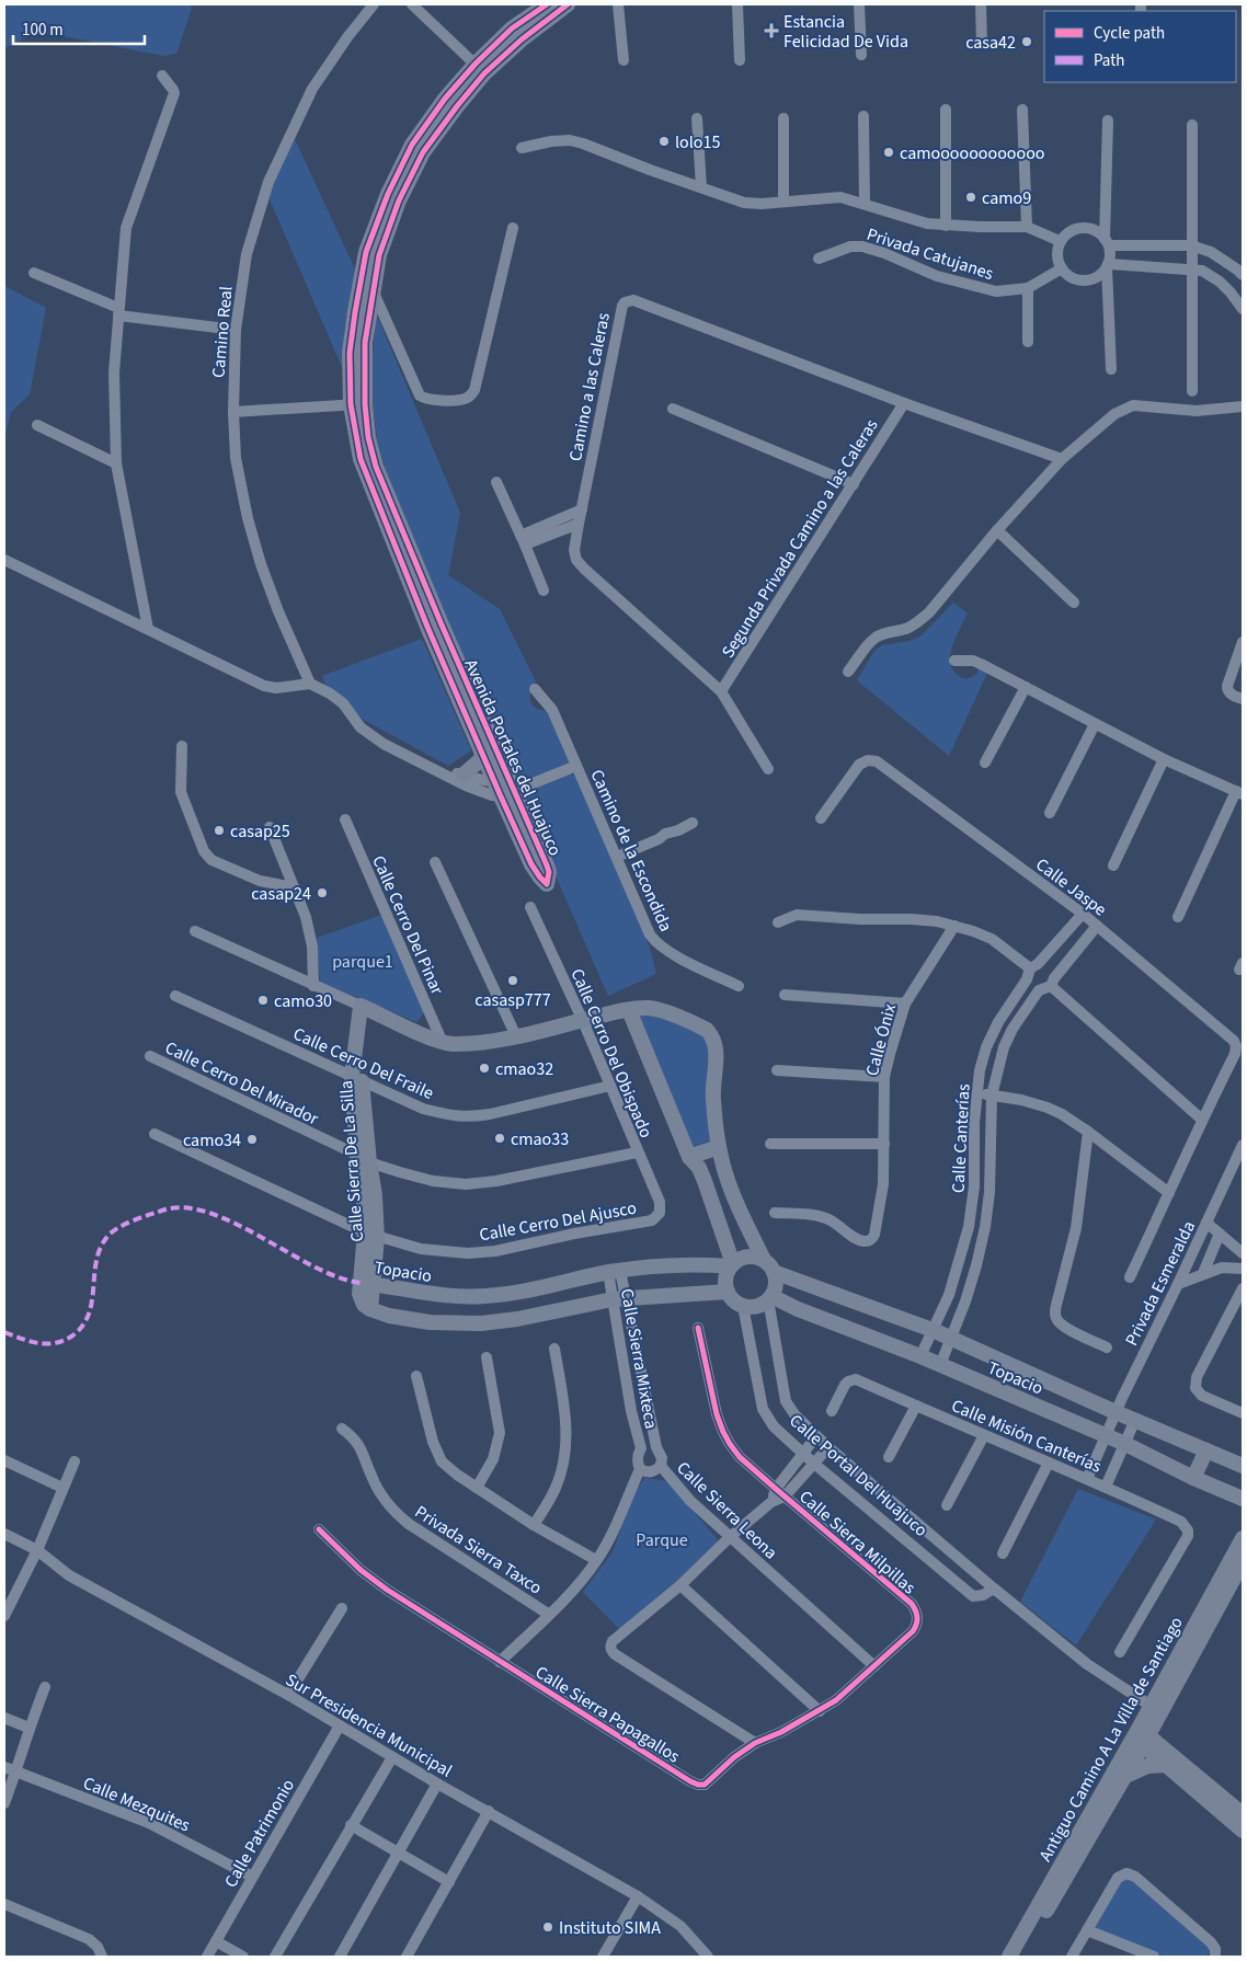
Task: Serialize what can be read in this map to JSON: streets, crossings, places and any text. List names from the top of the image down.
{
  "streets": {
    "street": [
      "Privada Catujanes",
      "Camino Real",
      "Camino a las Caleras",
      "Segunda Privada Camino a las Caleras",
      "Avenida Portales del Huajuco",
      "Camino de la Escondida",
      "Calle Jaspe",
      "Calle Cerro Del Pinar",
      "Calle Ónix",
      "Calle Cerro Del Obispado",
      "Calle Cerro Del Fraile",
      "Calle Cerro Del Mirador",
      "Calle Canterías",
      "Calle Sierra De La Silla",
      "Calle Cerro Del Ajusco",
      "Topacio",
      "Privada Esmeralda",
      "Calle Sierra Mixteca",
      "Calle Misión Canterías",
      "Calle Portal Del Huajuco",
      "Calle Sierra Leona",
      "Calle Sierra Milpillas",
      "Privada Sierra Taxco",
      "Calle Sierra Papagallos",
      "Sur Presidencia Municipal",
      "Antiguo Camino A La Villa de Santiago",
      "Calle Mezquites",
      "Calle Patrimonio"
    ]
  },
  "crossings": [
    ["Camino a las Caleras", "Segunda Privada Camino a las Caleras"],
    ["Calle Jaspe", "Calle Canterías"],
    ["Calle Cerro Del Obispado", "Calle Cerro Del Fraile"],
    ["Calle Cerro Del Obispado", "Calle Cerro Del Mirador"],
    ["Calle Cerro Del Obispado", "Calle Cerro Del Ajusco"],
    ["Calle Cerro Del Fraile", "Calle Sierra De La Silla"],
    ["Calle Cerro Del Mirador", "Calle Sierra De La Silla"],
    ["Calle Canterías", "Topacio"],
    ["Calle Sierra De La Silla", "Calle Cerro Del Ajusco"],
    ["Calle Sierra De La Silla", "Topacio"],
    ["Calle Sierra De La Silla", "Calle Sierra Mixteca"],
    ["Calle Sierra De La Silla", "Calle Sierra Leona"],
    ["Topacio", "Privada Esmeralda"],
    ["Topacio", "Calle Sierra Mixteca"],
    ["Topacio", "Calle Portal Del Huajuco"],
    ["Privada Esmeralda", "Calle Misión Canterías"],
    ["Calle Sierra Mixteca", "Calle Sierra Leona"],
    ["Calle Sierra Mixteca", "Privada Sierra Taxco"],
    ["Calle Sierra Mixteca", "Calle Sierra Papagallos"],
    ["Calle Portal Del Huajuco", "Antiguo Camino A La Villa de Santiago"],
    ["Calle Sierra Leona", "Calle Sierra Milpillas"],
    ["Sur Presidencia Municipal", "Calle Patrimonio"],
    ["Calle Mezquites", "Calle Patrimonio"]
  ],
  "parks": ["parque1", "Parque"],
  "places": {
    "health": ["Estancia Felicidad De Vida"],
    "other": [
      "casa42",
      "lolo15",
      "camoooooooooooo",
      "camo9",
      "casap25",
      "casap24",
      "casasp777",
      "camo30",
      "cmao32",
      "cmao33",
      "camo34",
      "Instituto SIMA"
    ]
  },
  "legend": ["Cycle path", "Path"],
  "scale_bar": "100 m"
}
